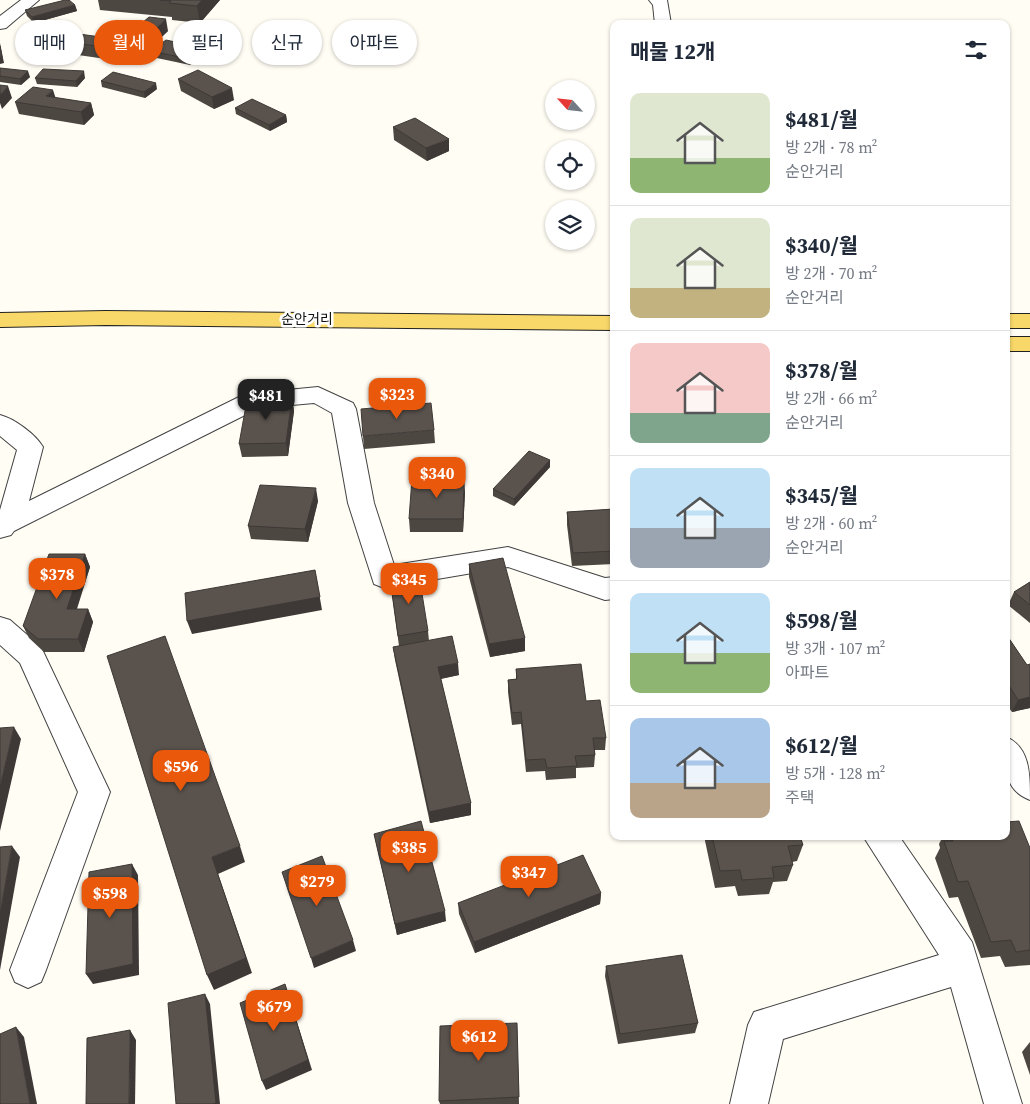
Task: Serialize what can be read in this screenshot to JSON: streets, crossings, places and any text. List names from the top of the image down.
{
  "streets": {
    "main road": ["순안거리"]
  },
  "north": "top left",
  "page": {
    "chip": [
      "매매",
      "월세",
      "필터",
      "신규",
      "아파트"
    ],
    "heading": "매물 12개",
    "list": [
      {
        "name": "$481/월",
        "note": "방 2개 · 78 m² · 순안거리"
      },
      {
        "name": "$340/월",
        "note": "방 2개 · 70 m² · 순안거리"
      },
      {
        "name": "$378/월",
        "note": "방 2개 · 66 m² · 순안거리"
      },
      {
        "name": "$345/월",
        "note": "방 2개 · 60 m² · 순안거리"
      },
      {
        "name": "$598/월",
        "note": "방 3개 · 107 m² · 아파트"
      },
      {
        "name": "$612/월",
        "note": "방 5개 · 128 m² · 주택"
      }
    ],
    "price": [
      "$323",
      "$481",
      "$340",
      "$378",
      "$345",
      "$596",
      "$385",
      "$347",
      "$279",
      "$598",
      "$679",
      "$612"
    ]
  }
}
